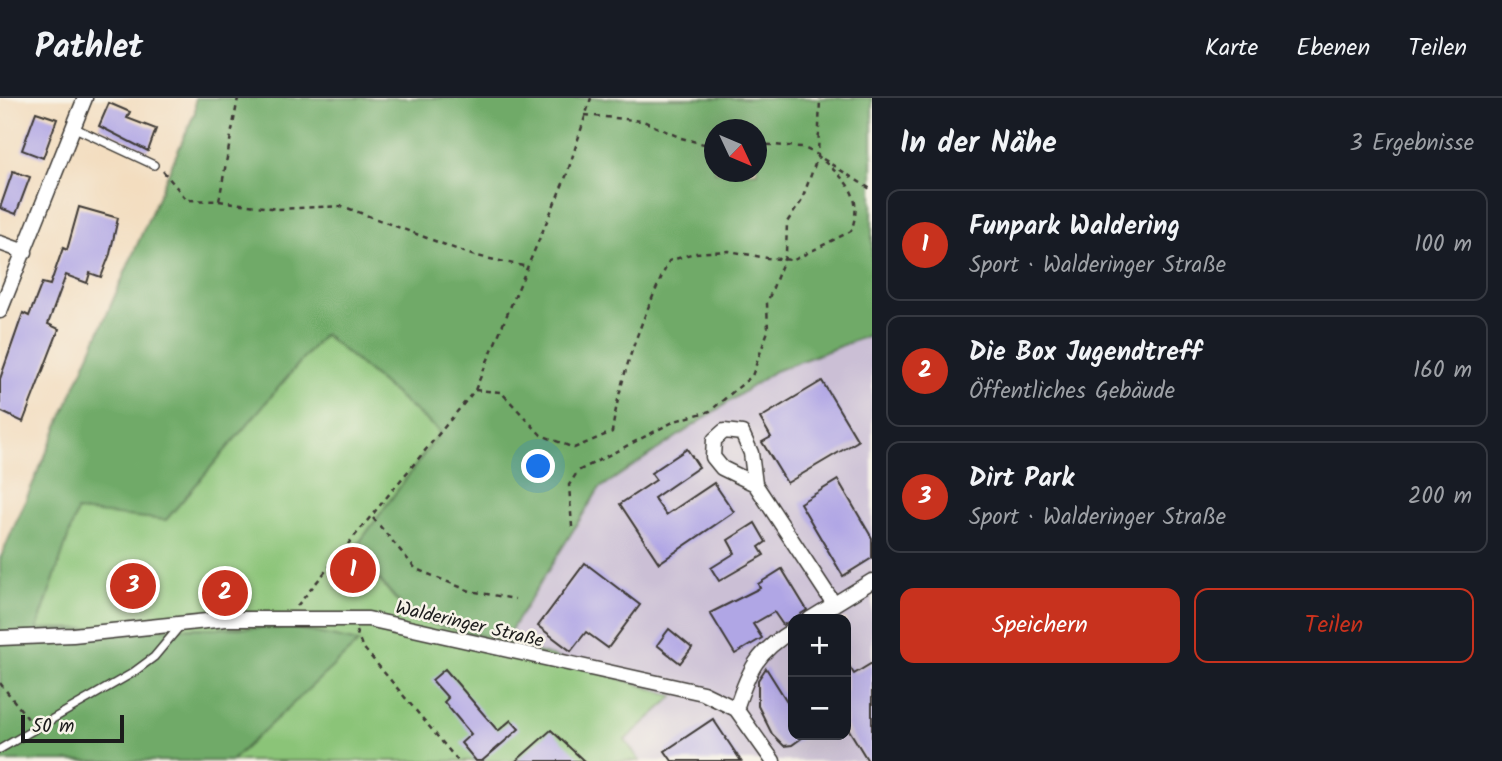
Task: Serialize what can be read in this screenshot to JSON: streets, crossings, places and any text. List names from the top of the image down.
{
  "streets": {
    "street": ["Walderinger Straße"]
  },
  "scale_bar": "50 m",
  "north": "bottom right",
  "page": {
    "header": "Pathlet",
    "nav": ["Karte", "Ebenen", "Teilen"],
    "heading": ["In der Nähe", "3 Ergebnisse"],
    "list": [
      {
        "mark": "1",
        "name": "Funpark Waldering",
        "note": "Sport · Walderinger Straße",
        "value": "100 m"
      },
      {
        "mark": "2",
        "name": "Die Box Jugendtreff",
        "note": "Öffentliches Gebäude",
        "value": "160 m"
      },
      {
        "mark": "3",
        "name": "Dirt Park",
        "note": "Sport · Walderinger Straße",
        "value": "200 m"
      }
    ],
    "pins": ["1", "3", "2"],
    "buttons": ["Speichern", "Teilen"],
    "map_buttons": ["+", "−"],
    "scale": "50 m"
  }
}
